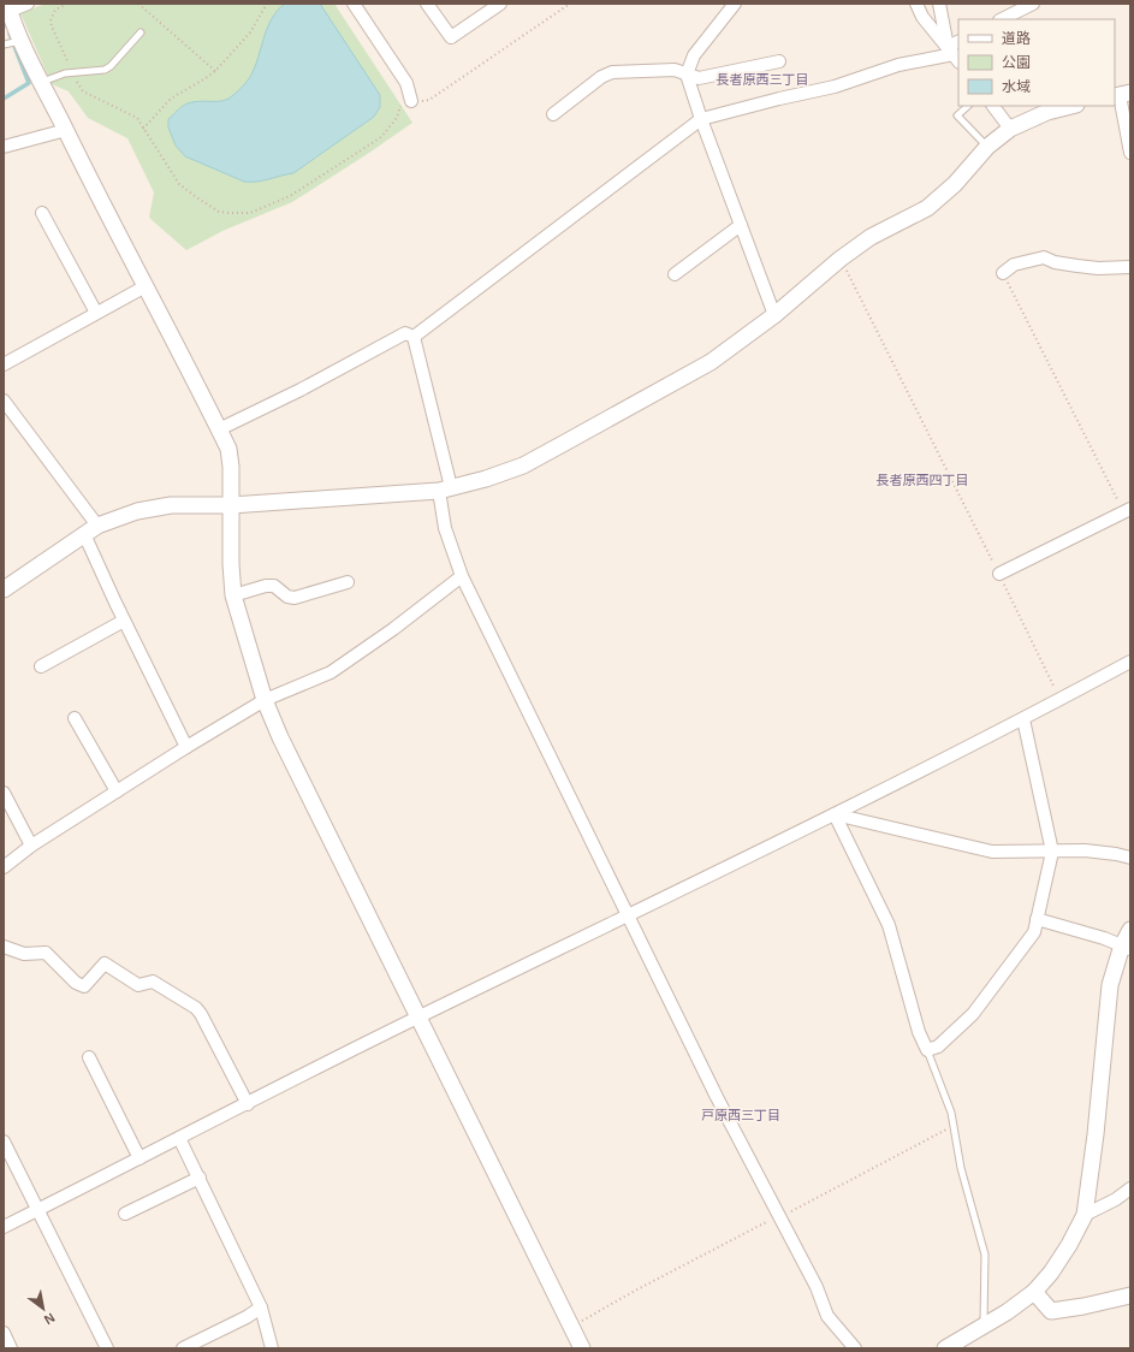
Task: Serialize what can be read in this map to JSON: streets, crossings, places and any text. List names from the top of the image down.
{
  "districts": ["長者原西三丁目", "長者原西四丁目", "戸原西三丁目"],
  "legend": ["道路", "公園", "水域"],
  "north": "bottom right"
}
